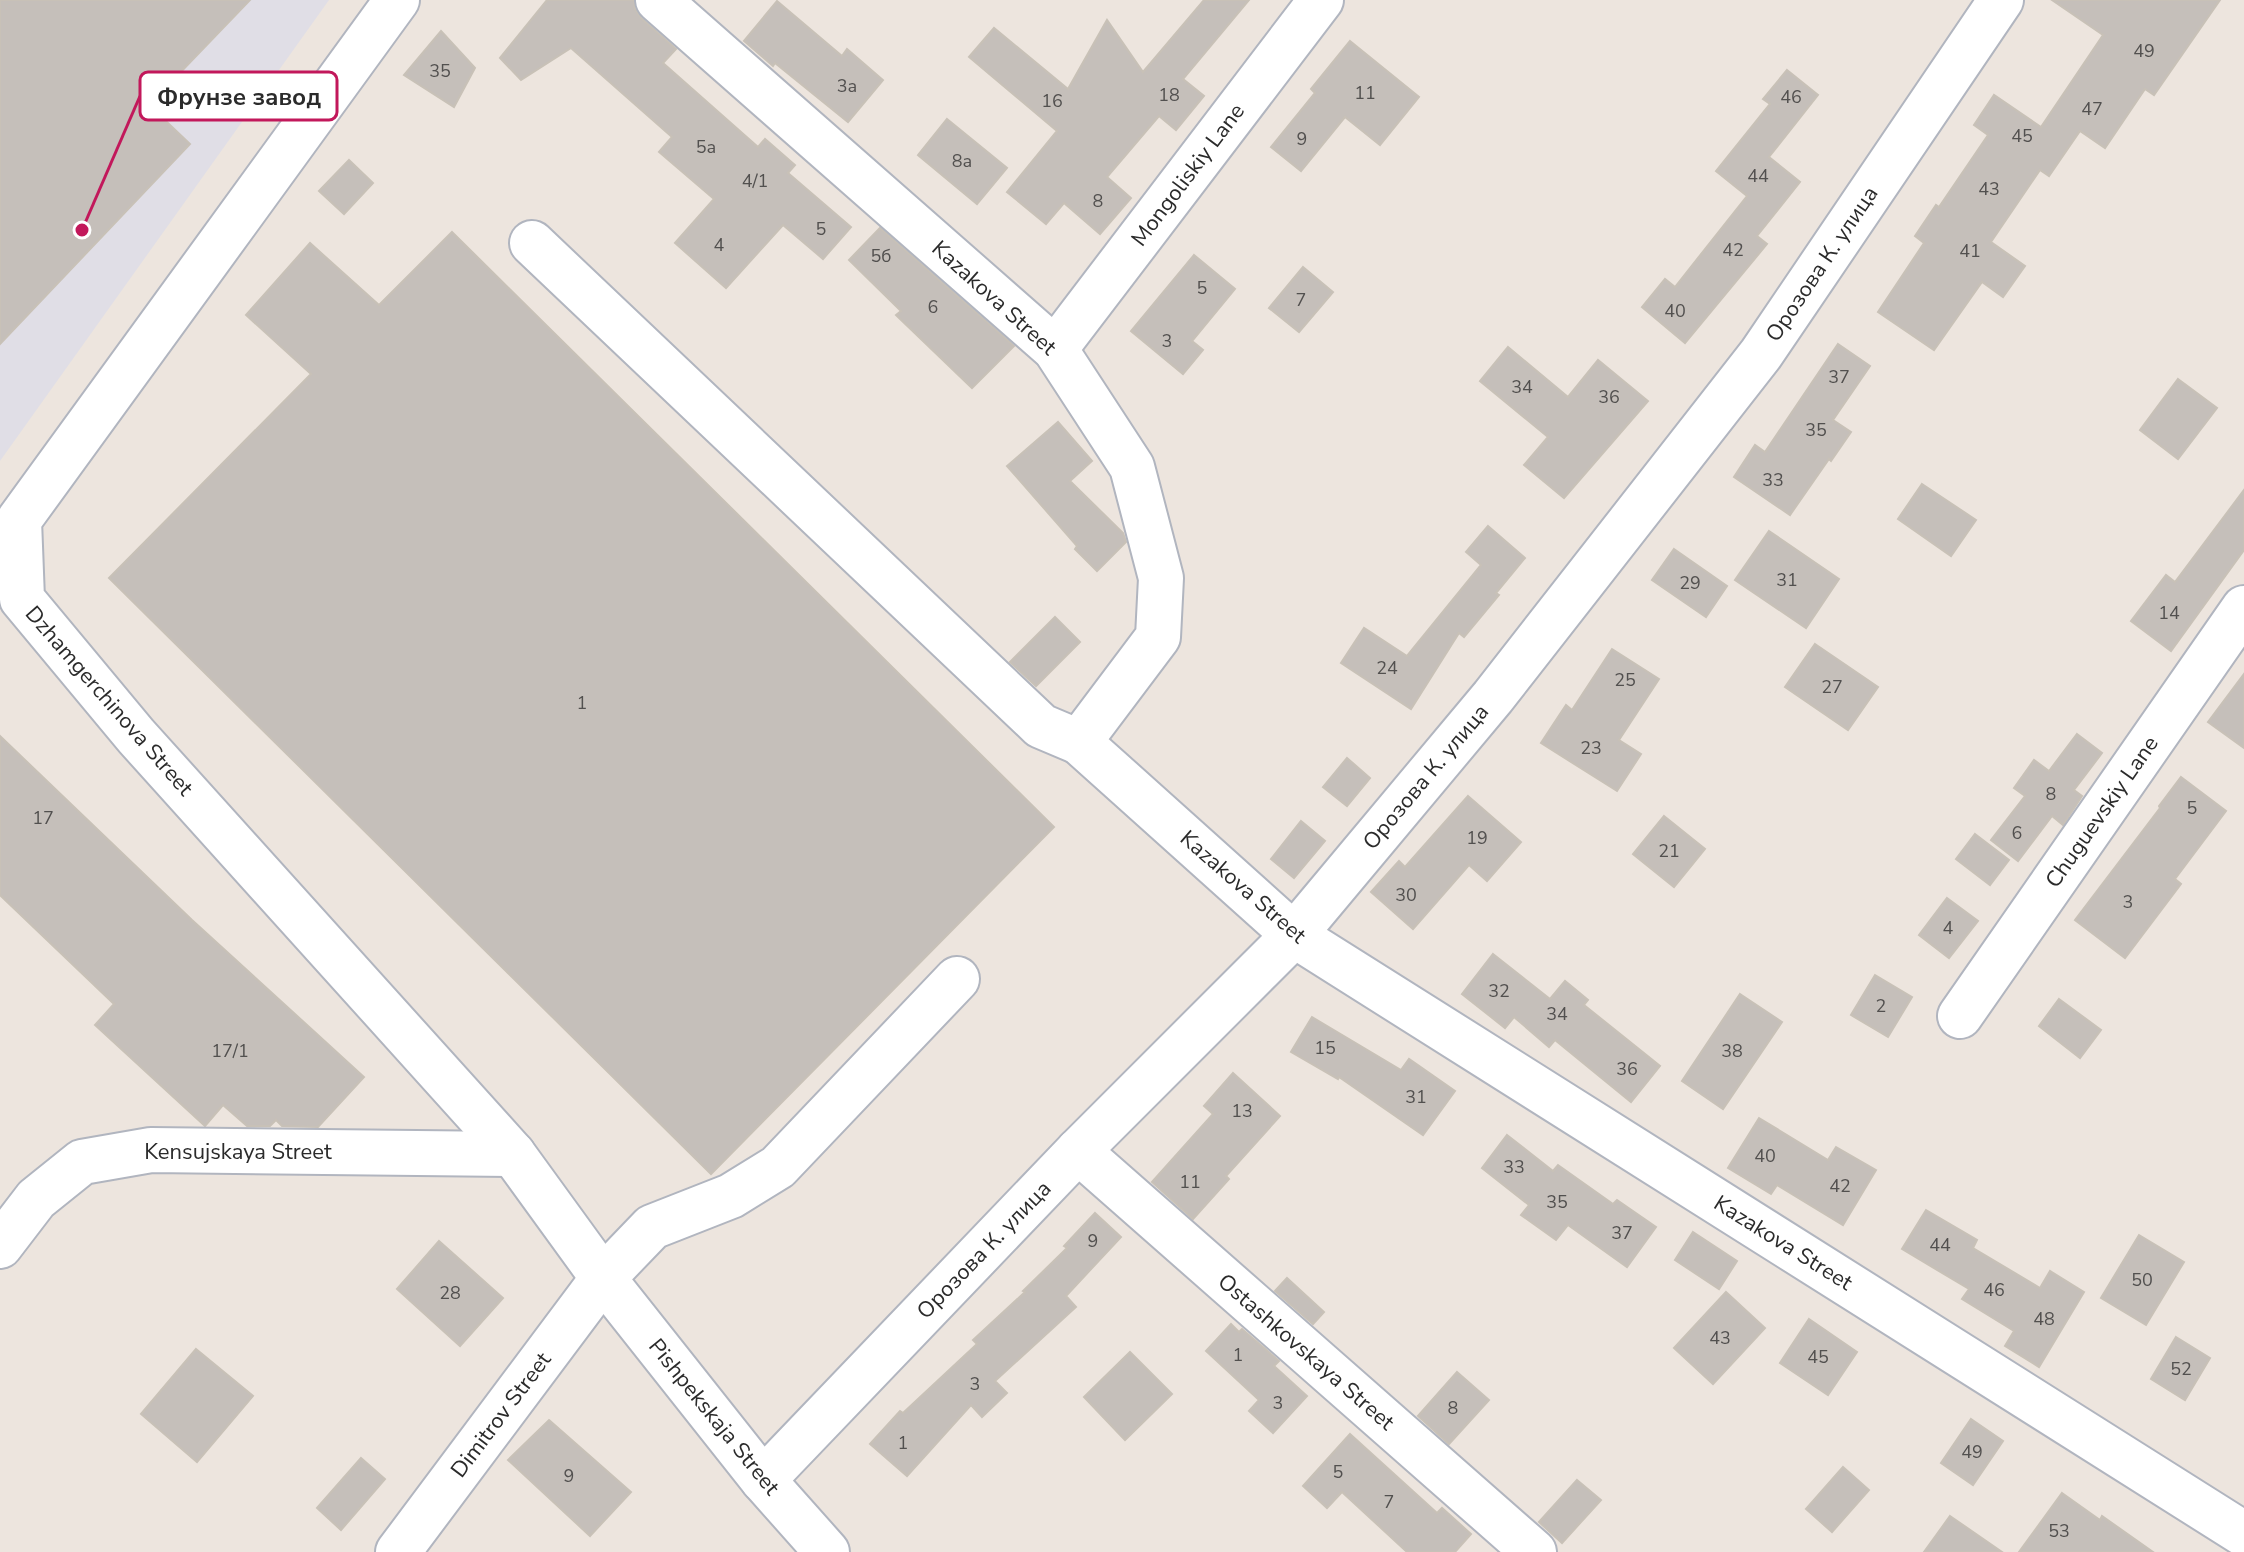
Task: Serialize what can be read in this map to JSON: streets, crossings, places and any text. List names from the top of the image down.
{
  "streets": {
    "street": [
      "Mongoliskiy Lane",
      "Орозова К. улица",
      "Kazakova Street",
      "Dzhamgerchinova Street",
      "Chuguevskiy Lane",
      "Kensujskaya Street",
      "Ostashkovskaya Street",
      "Dimitrov Street",
      "Pishpekskaja Street"
    ]
  },
  "crossings": [
    ["Mongoliskiy Lane", "Kazakova Street"],
    ["Орозова К. улица", "Kazakova Street"],
    ["Орозова К. улица", "Ostashkovskaya Street"],
    ["Орозова К. улица", "Pishpekskaja Street"],
    ["Dzhamgerchinova Street", "Kensujskaya Street"],
    ["Dzhamgerchinova Street", "Dimitrov Street"],
    ["Dzhamgerchinova Street", "Pishpekskaja Street"],
    ["Dimitrov Street", "Pishpekskaja Street"]
  ],
  "places": ["Фрунзе завод"],
  "house_numbers": [
    "49",
    "35",
    "3а",
    "11",
    "18",
    "46",
    "16",
    "47",
    "45",
    "9",
    "5а",
    "8а",
    "44",
    "4/1",
    "43",
    "8",
    "5",
    "4",
    "42",
    "41",
    "5б",
    "5",
    "7",
    "6",
    "40",
    "3",
    "37",
    "34",
    "36",
    "35",
    "33",
    "31",
    "29",
    "14",
    "24",
    "25",
    "27",
    "1",
    "23",
    "8",
    "5",
    "17",
    "6",
    "19",
    "21",
    "30",
    "3",
    "4",
    "32",
    "2",
    "34",
    "15",
    "17/1",
    "38",
    "36",
    "31",
    "13",
    "40",
    "33",
    "11",
    "42",
    "35",
    "37",
    "9",
    "44",
    "50",
    "46",
    "28",
    "48",
    "43",
    "1",
    "45",
    "52",
    "3",
    "3",
    "8",
    "1",
    "49",
    "5",
    "9",
    "7",
    "53"
  ]
}
